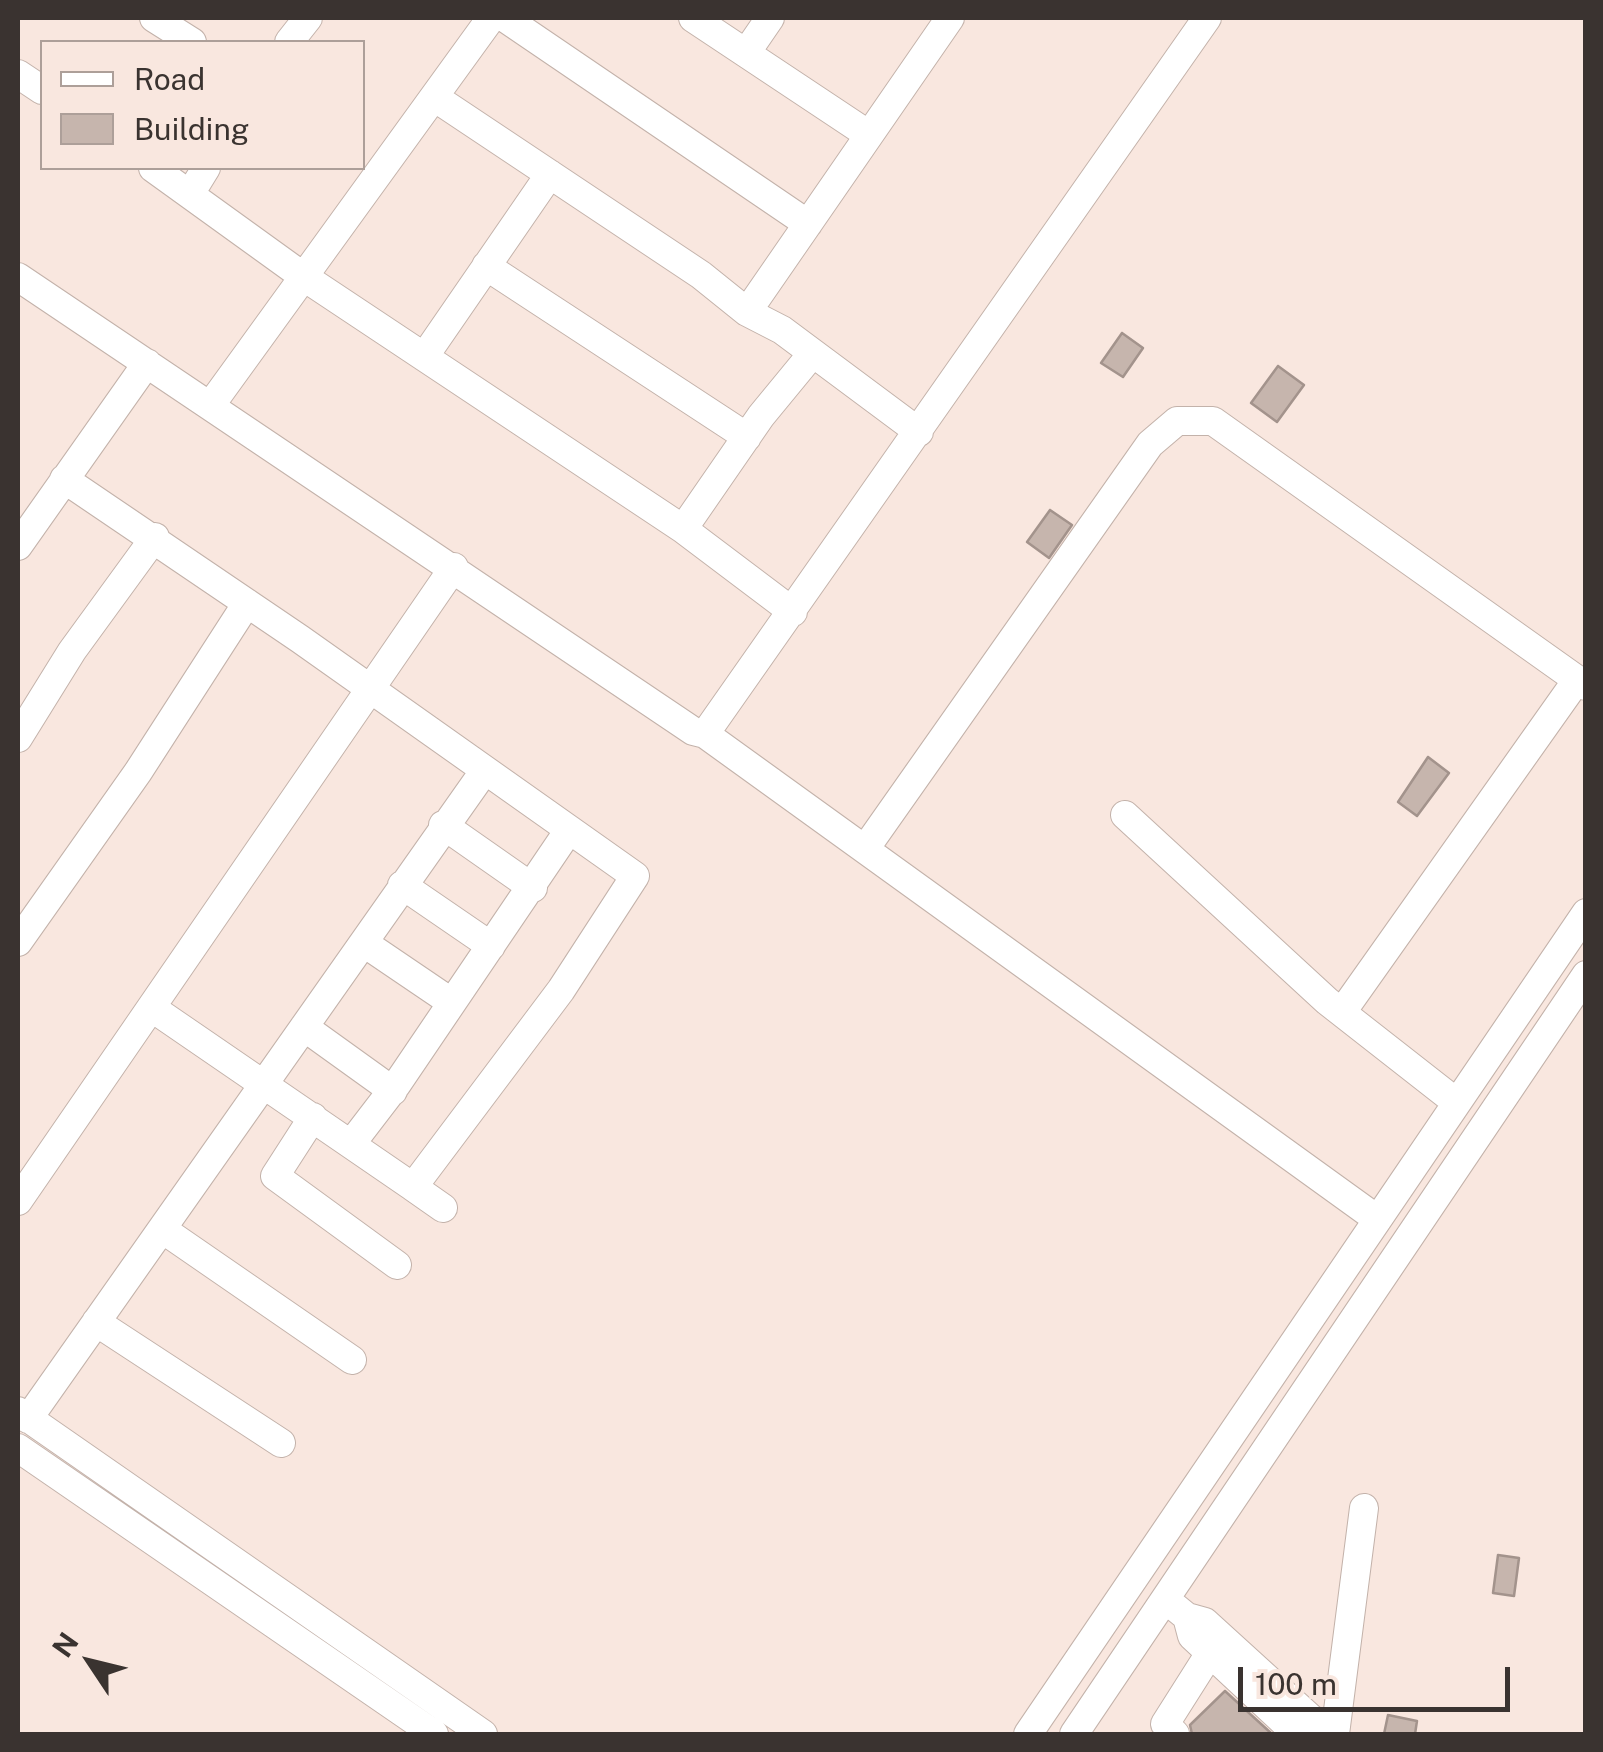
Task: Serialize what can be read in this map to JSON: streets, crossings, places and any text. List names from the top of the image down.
{
  "legend": ["Road", "Building"],
  "scale_bar": "100 m",
  "north": "top left"
}
